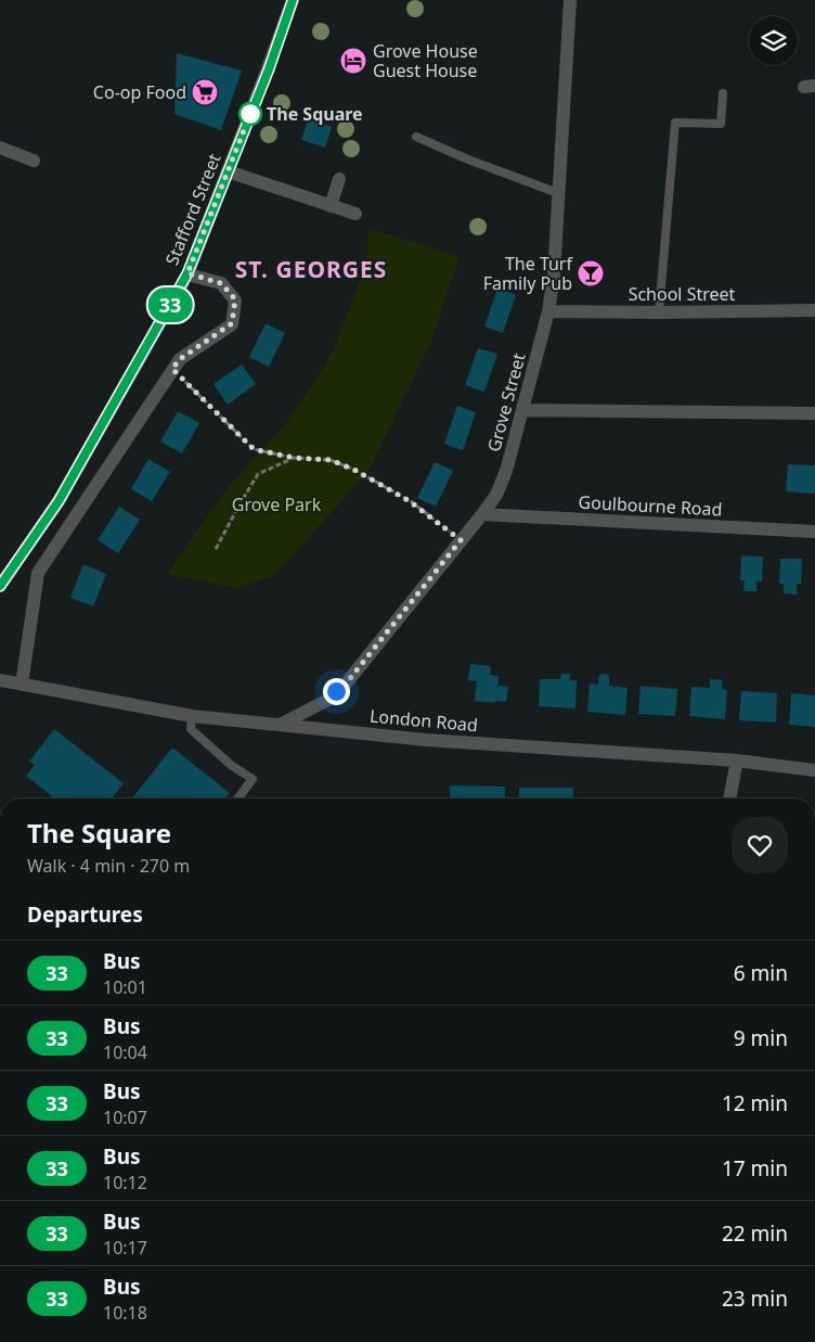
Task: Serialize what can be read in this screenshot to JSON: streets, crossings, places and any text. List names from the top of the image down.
{
  "streets": {
    "street": [
      "Stafford Street",
      "School Street",
      "Grove Street",
      "Goulbourne Road",
      "London Road"
    ]
  },
  "crossings": [
    ["School Street", "Grove Street"],
    ["Grove Street", "Goulbourne Road"],
    ["Grove Street", "London Road"]
  ],
  "districts": ["ST. GEORGES"],
  "parks": ["Grove Park"],
  "places": {
    "hotel": ["Grove House Guest House"],
    "supermarket": ["Co-op Food"],
    "other": ["The Square"],
    "bar": ["The Turf Family Pub"]
  },
  "lines": ["bus line 33"],
  "page": {
    "on_map": "33",
    "heading": [
      ["The Square", "Walk · 4 min · 270 m"],
      "Departures"
    ],
    "list": [
      {
        "mark": "33",
        "name": "Bus",
        "note": "10:01",
        "value": "6 min"
      },
      {
        "mark": "33",
        "name": "Bus",
        "note": "10:04",
        "value": "9 min"
      },
      {
        "mark": "33",
        "name": "Bus",
        "note": "10:07",
        "value": "12 min"
      },
      {
        "mark": "33",
        "name": "Bus",
        "note": "10:12",
        "value": "17 min"
      },
      {
        "mark": "33",
        "name": "Bus",
        "note": "10:17",
        "value": "22 min"
      },
      {
        "mark": "33",
        "name": "Bus",
        "note": "10:18",
        "value": "23 min"
      }
    ]
  }
}
